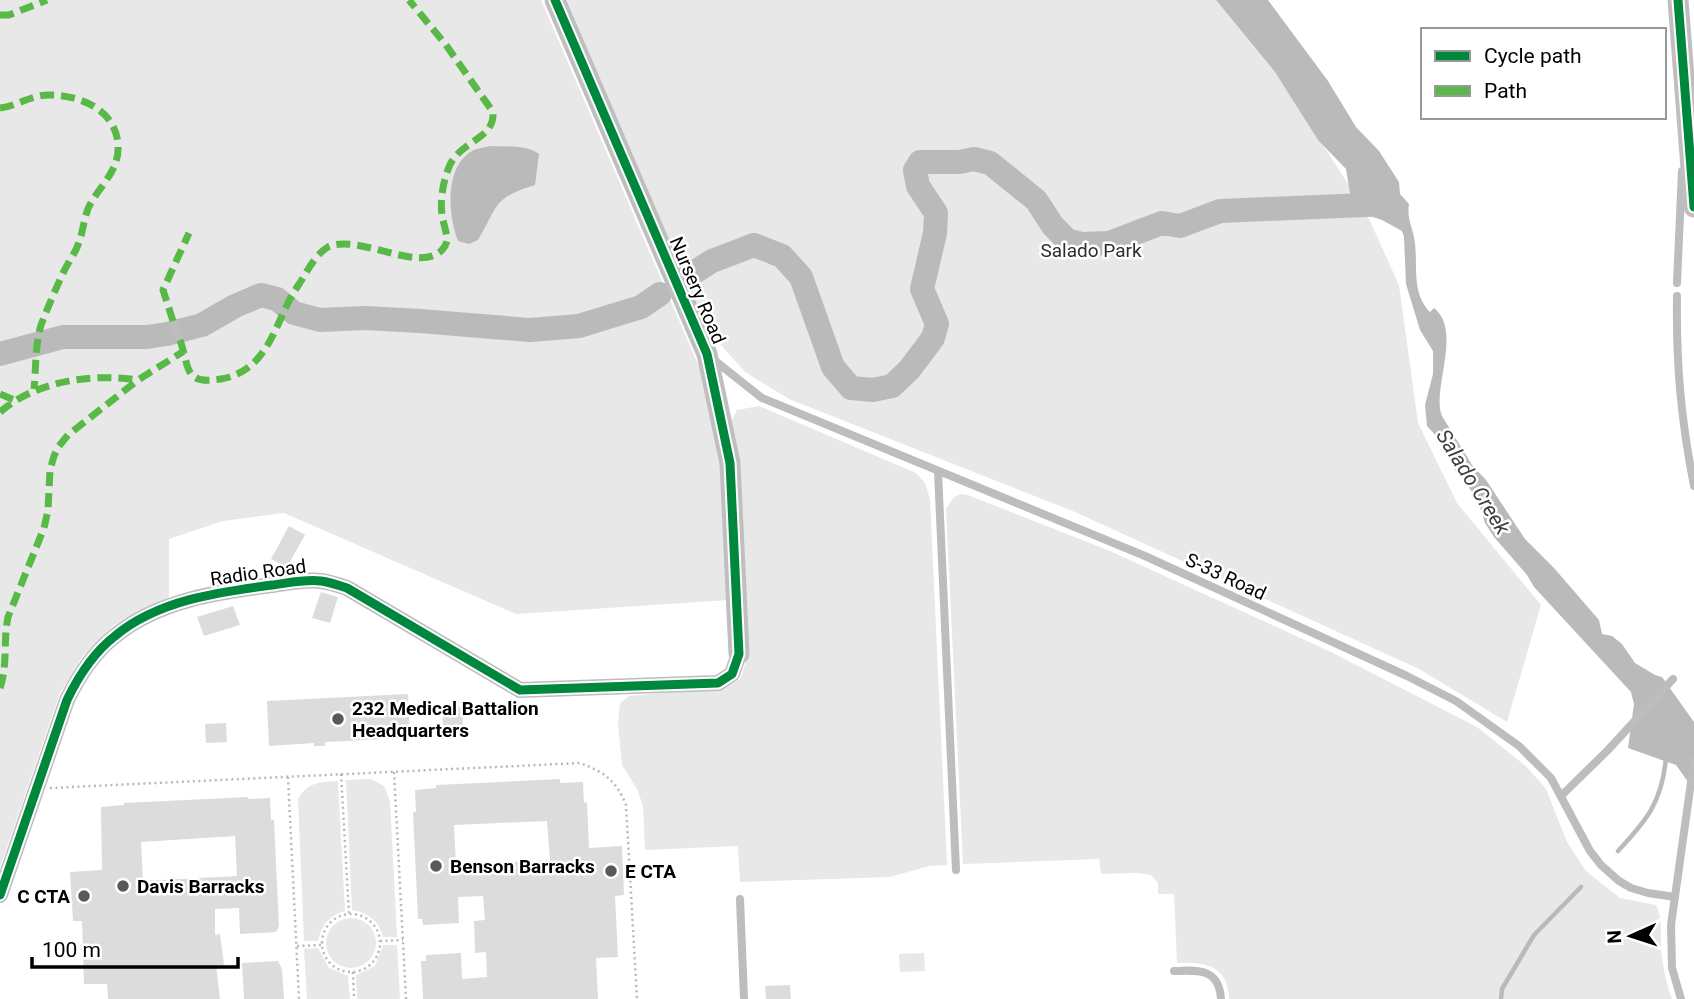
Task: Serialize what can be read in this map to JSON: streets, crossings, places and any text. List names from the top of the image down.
{
  "streets": {
    "street": ["Nursery Road", "Radio Road"],
    "lane": ["S-33 Road"]
  },
  "crossings": [
    ["Nursery Road", "Radio Road"],
    ["Nursery Road", "S-33 Road"]
  ],
  "water": ["Salado Creek"],
  "parks": ["Salado Park"],
  "places": [
    "232 Medical Battalion Headquarters",
    "Benson Barracks",
    "E CTA",
    "Davis Barracks",
    "C CTA"
  ],
  "legend": ["Cycle path", "Path"],
  "scale_bar": "100 m",
  "north": "left"
}
